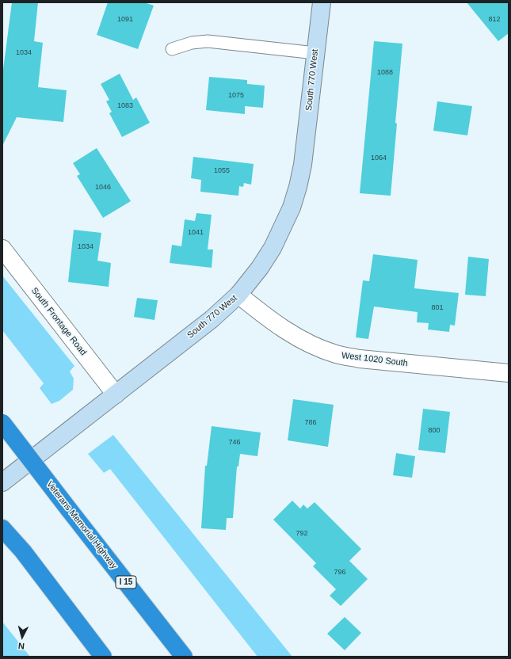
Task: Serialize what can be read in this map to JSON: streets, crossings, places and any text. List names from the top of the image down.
{
  "streets": {
    "highway": ["Veterans Memorial Highway", "I 15"],
    "street": ["South 770 West", "South Frontage Road", "West 1020 South"]
  },
  "crossings": [
    ["South 770 West", "South Frontage Road"],
    ["South 770 West", "West 1020 South"]
  ],
  "house_numbers": [
    "1091",
    "812",
    "1034",
    "1088",
    "1075",
    "1083",
    "1064",
    "1055",
    "1046",
    "1041",
    "1034",
    "801",
    "786",
    "800",
    "746",
    "792",
    "796"
  ],
  "north": "bottom"
}
